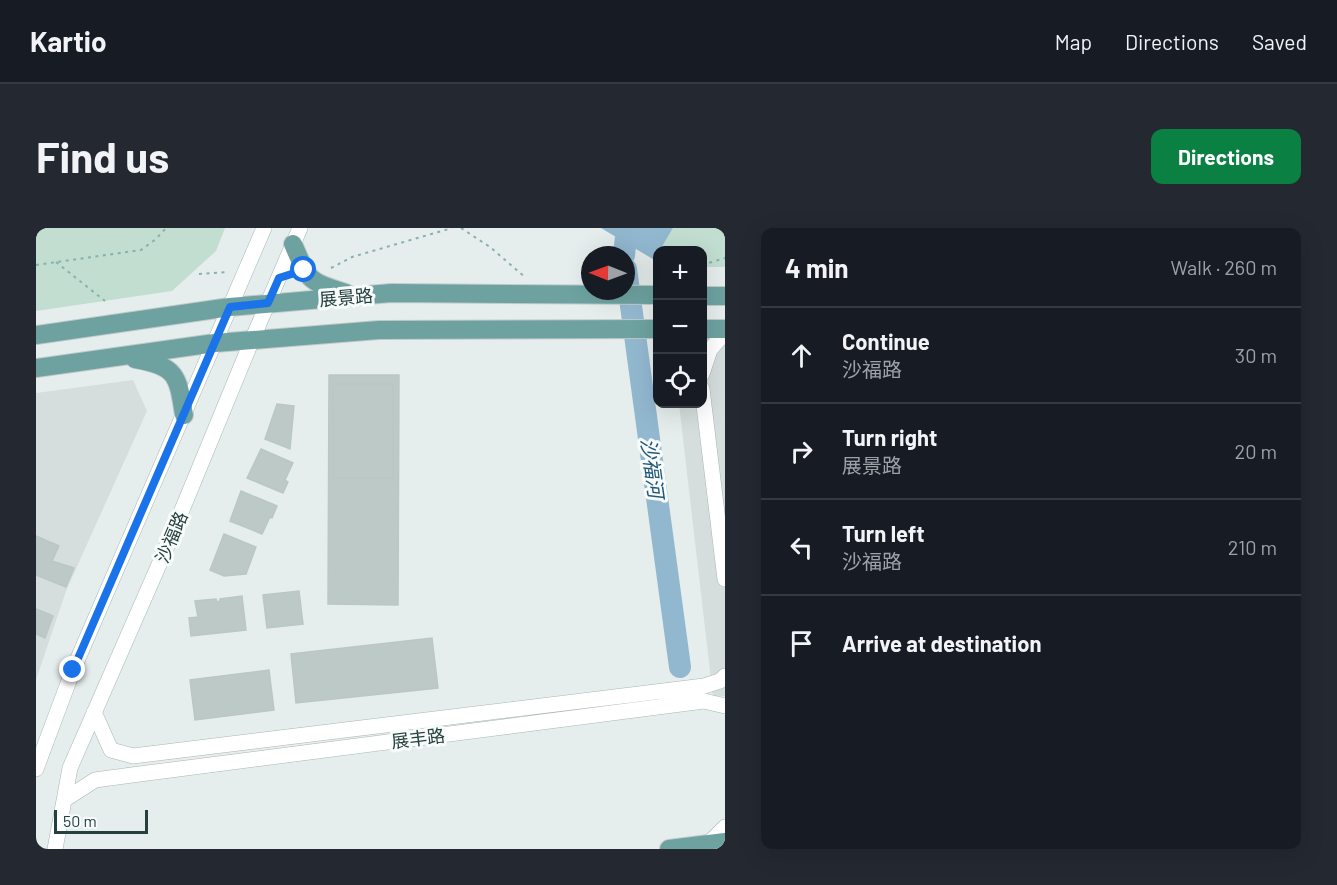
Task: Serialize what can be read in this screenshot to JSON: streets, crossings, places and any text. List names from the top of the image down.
{
  "streets": {
    "main road": ["展景路"],
    "street": ["沙福路", "展丰路"]
  },
  "crossings": [
    ["展景路", "沙福路"],
    ["沙福路", "展丰路"]
  ],
  "water": ["沙福河"],
  "scale_bar": "50 m",
  "north": "left",
  "page": {
    "header": "Kartio",
    "nav": ["Map", "Directions", "Saved"],
    "buttons": "Directions",
    "title": "Find us",
    "heading": ["4 min", "Walk · 260 m"],
    "map_buttons": ["+", "−"],
    "list": [
      ["Continue", "沙福路", "30 m"],
      ["Turn right", "展景路", "20 m"],
      ["Turn left", "沙福路", "210 m"],
      "Arrive at destination"
    ],
    "scale": "50 m"
  }
}
